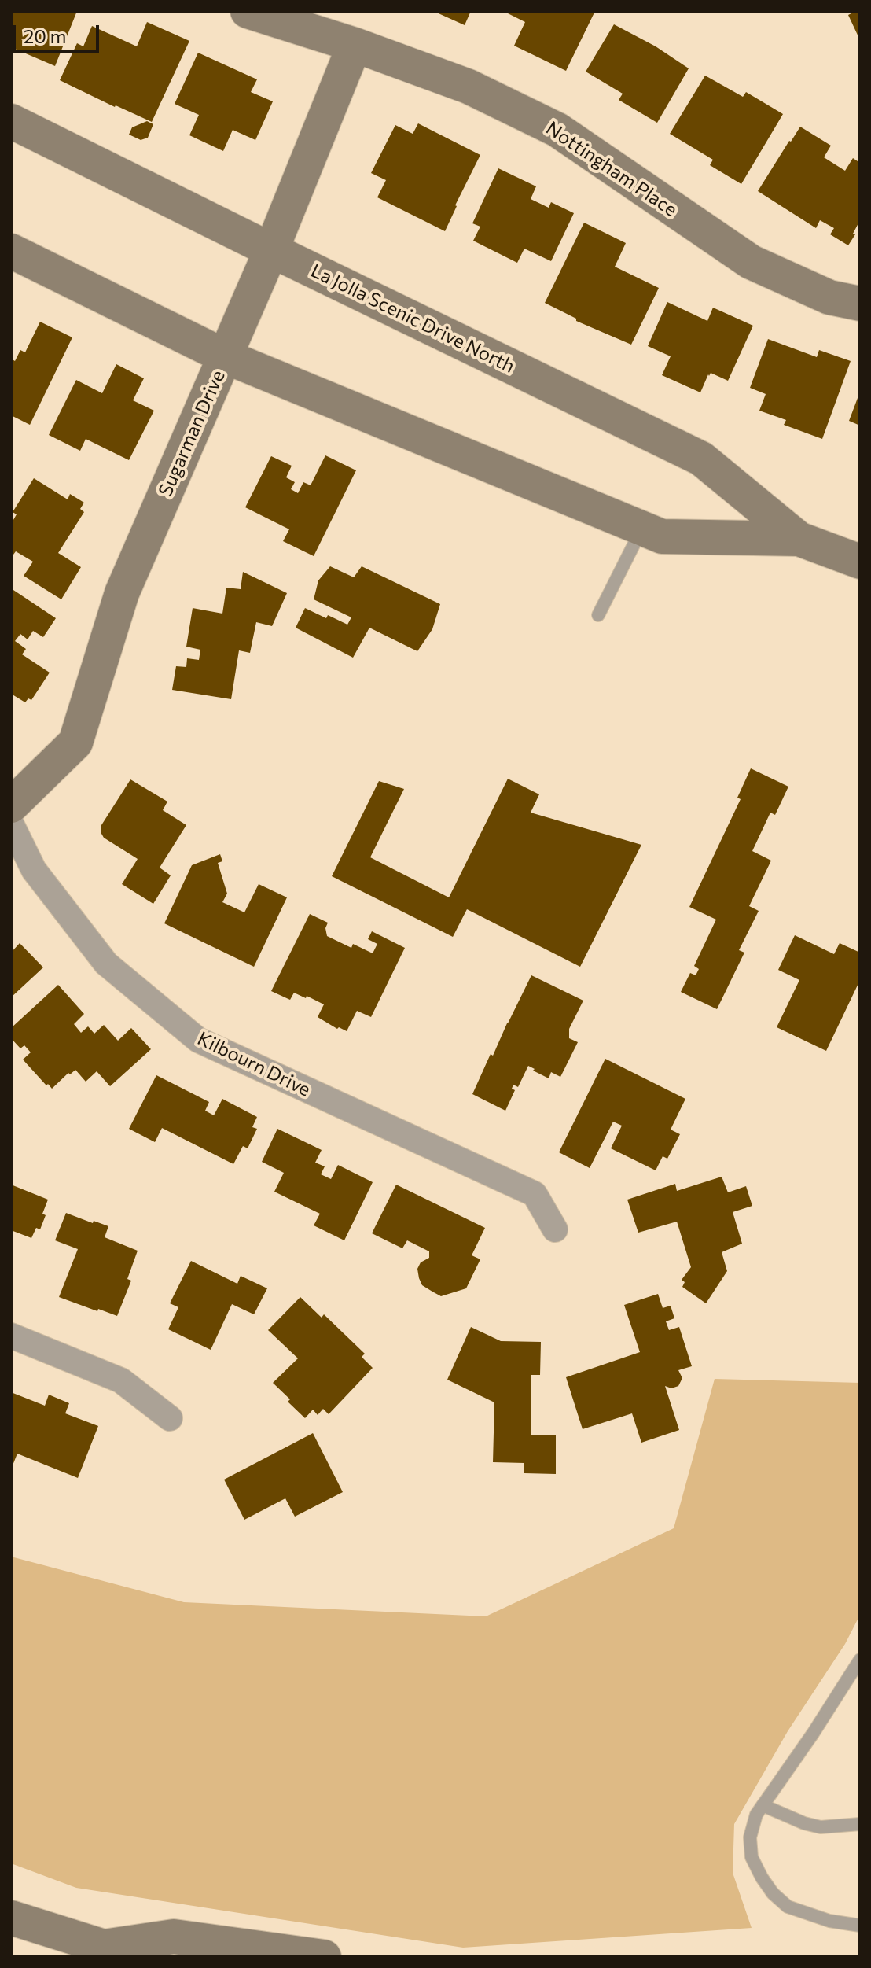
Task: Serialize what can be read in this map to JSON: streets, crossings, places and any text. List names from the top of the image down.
{
  "streets": {
    "main road": ["Nottingham Place", "La Jolla Scenic Drive North", "Sugarman Drive"],
    "street": ["Kilbourn Drive"]
  },
  "crossings": [
    ["Nottingham Place", "Sugarman Drive"],
    ["La Jolla Scenic Drive North", "Sugarman Drive"]
  ],
  "scale_bar": "20 m"
}
